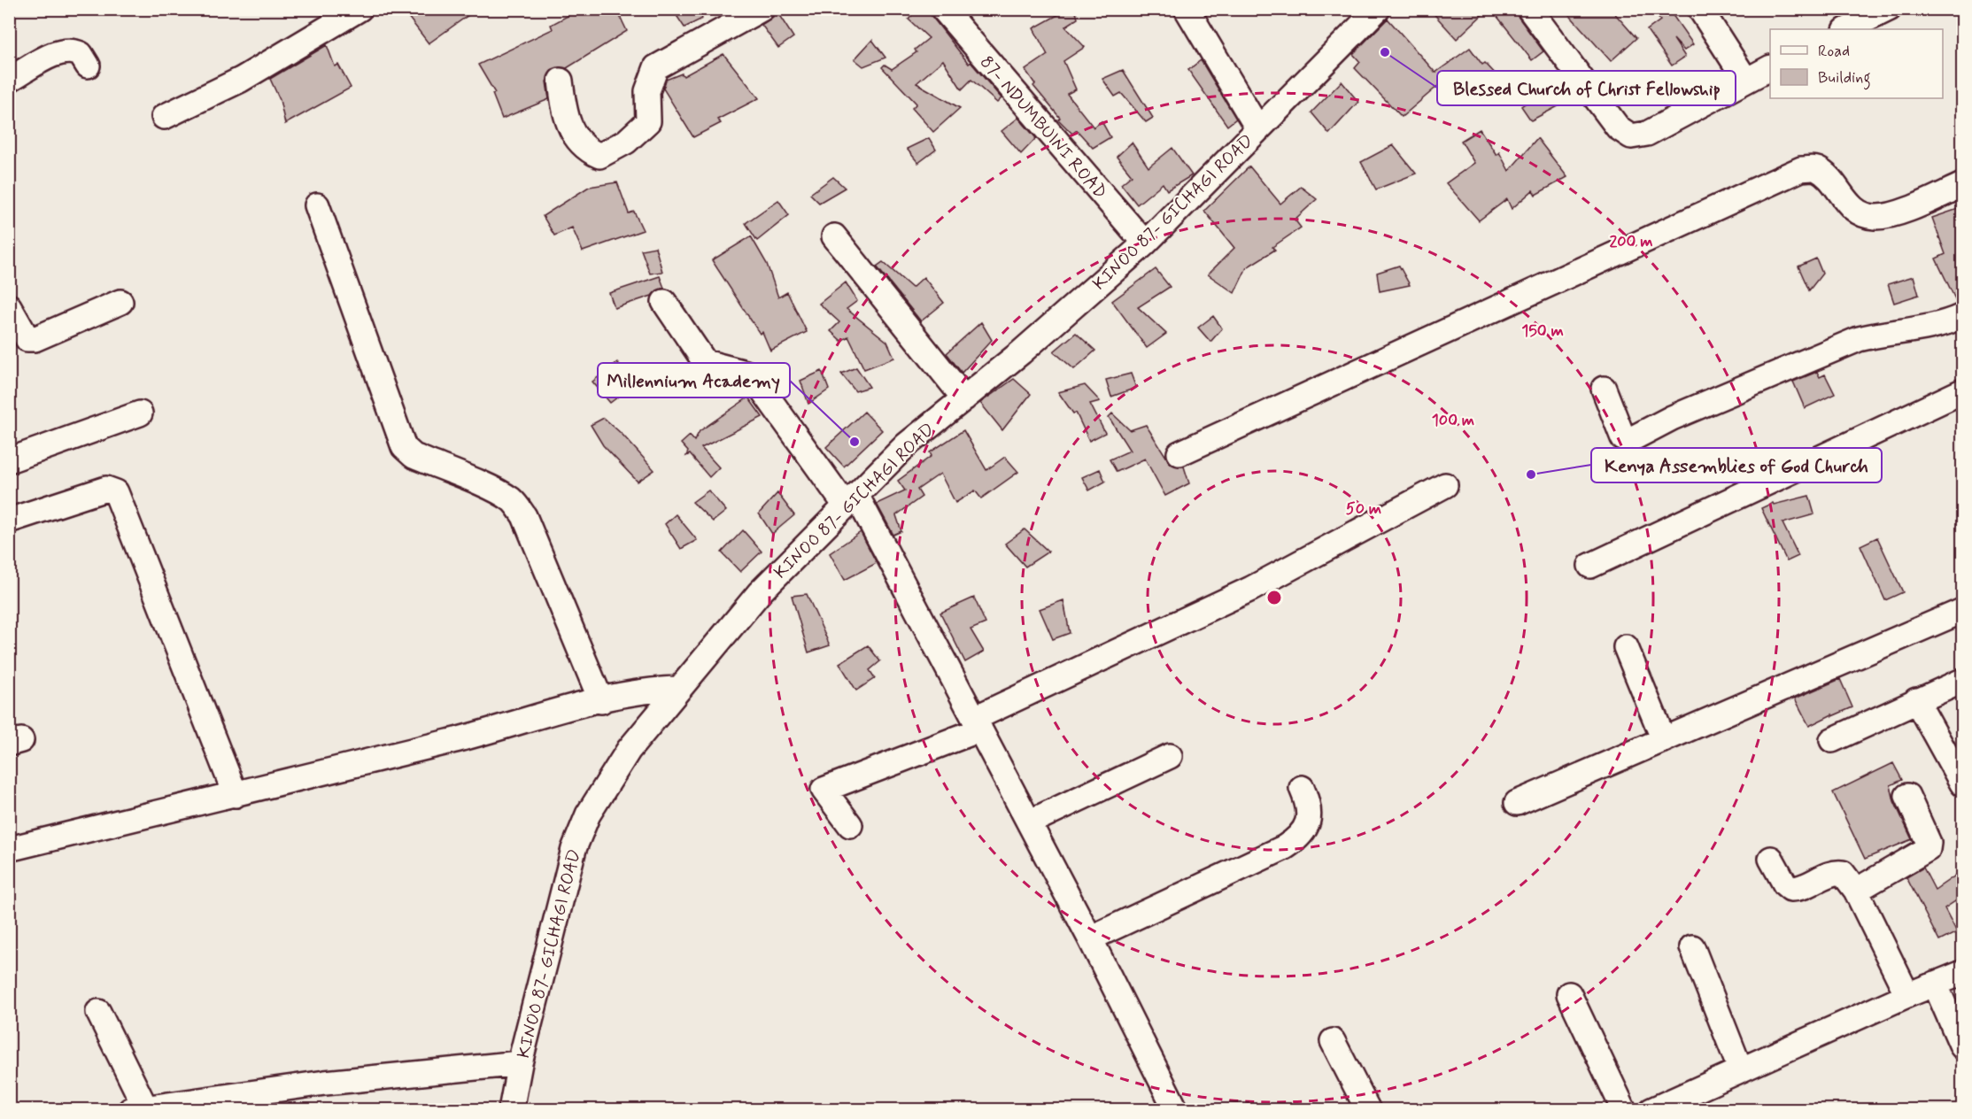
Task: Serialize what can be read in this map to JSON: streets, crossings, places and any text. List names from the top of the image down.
{
  "streets": {
    "street": ["87- NDUMBUINI ROAD", "KINOO 87- GICHAGI ROAD"]
  },
  "crossings": [
    ["87- NDUMBUINI ROAD", "KINOO 87- GICHAGI ROAD"]
  ],
  "places": ["Blessed Church of Christ Fellowship", "Millennium Academy", "Kenya Assemblies of God Church"],
  "legend": ["Road", "Building"],
  "rings": [
    "200 m",
    "150 m",
    "100 m",
    "50 m"
  ]
}
